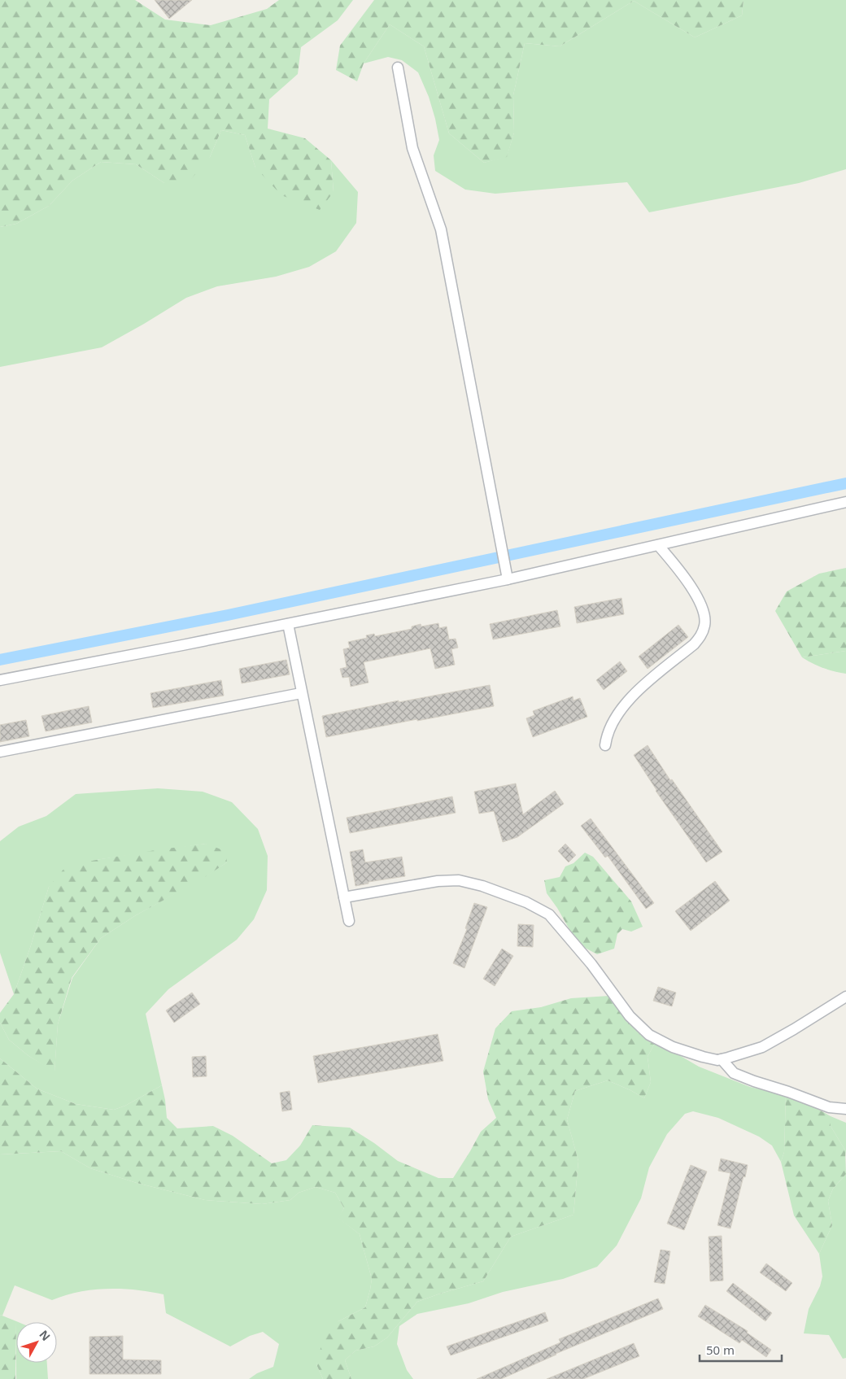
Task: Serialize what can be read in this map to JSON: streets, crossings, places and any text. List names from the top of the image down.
{
  "scale_bar": "50 m",
  "north": "top right"
}
